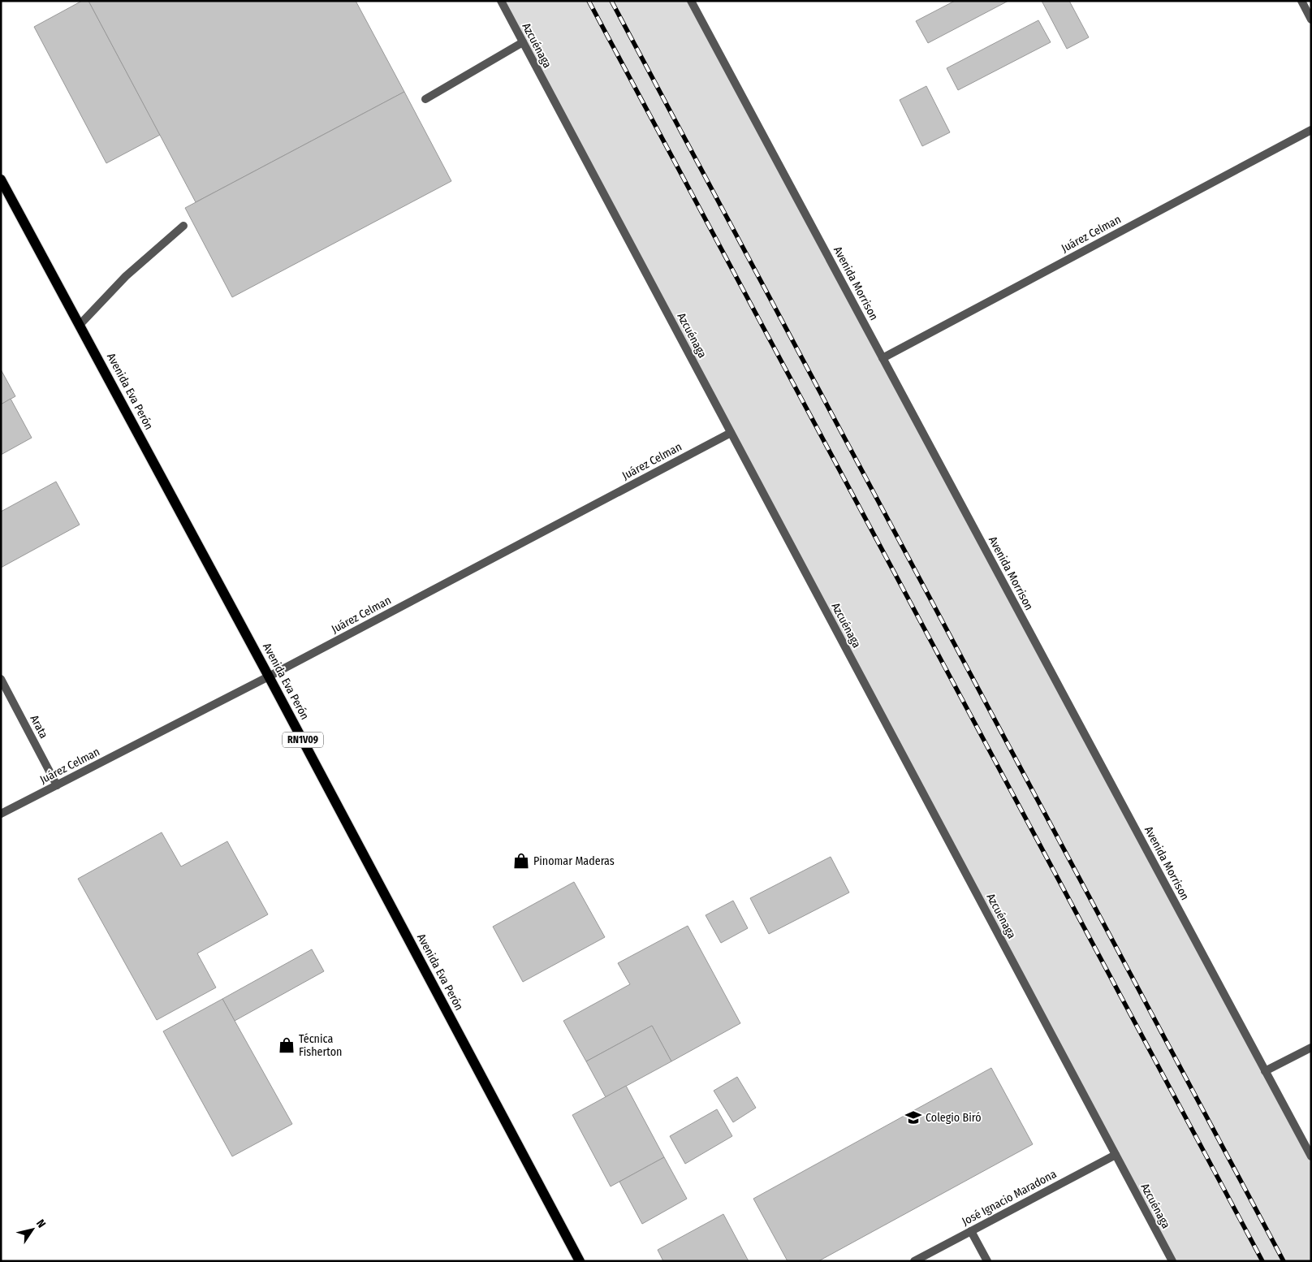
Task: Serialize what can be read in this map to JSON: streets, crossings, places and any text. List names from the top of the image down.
{
  "streets": {
    "main road": ["Avenida Eva Perón", "RN1V09"],
    "street": [
      "Azcuénaga",
      "Juárez Celman",
      "Avenida Morrison",
      "Arata",
      "José Ignacio Maradona"
    ]
  },
  "crossings": [
    ["Azcuénaga", "Juárez Celman"],
    ["Azcuénaga", "José Ignacio Maradona"],
    ["Juárez Celman", "Avenida Morrison"],
    ["Juárez Celman", "Avenida Eva Perón"],
    ["Juárez Celman", "Arata"]
  ],
  "places": {
    "shop": ["Pinomar Maderas", "Técnica Fisherton"],
    "school or university": ["Colegio Biró"]
  },
  "north": "top right"
}
